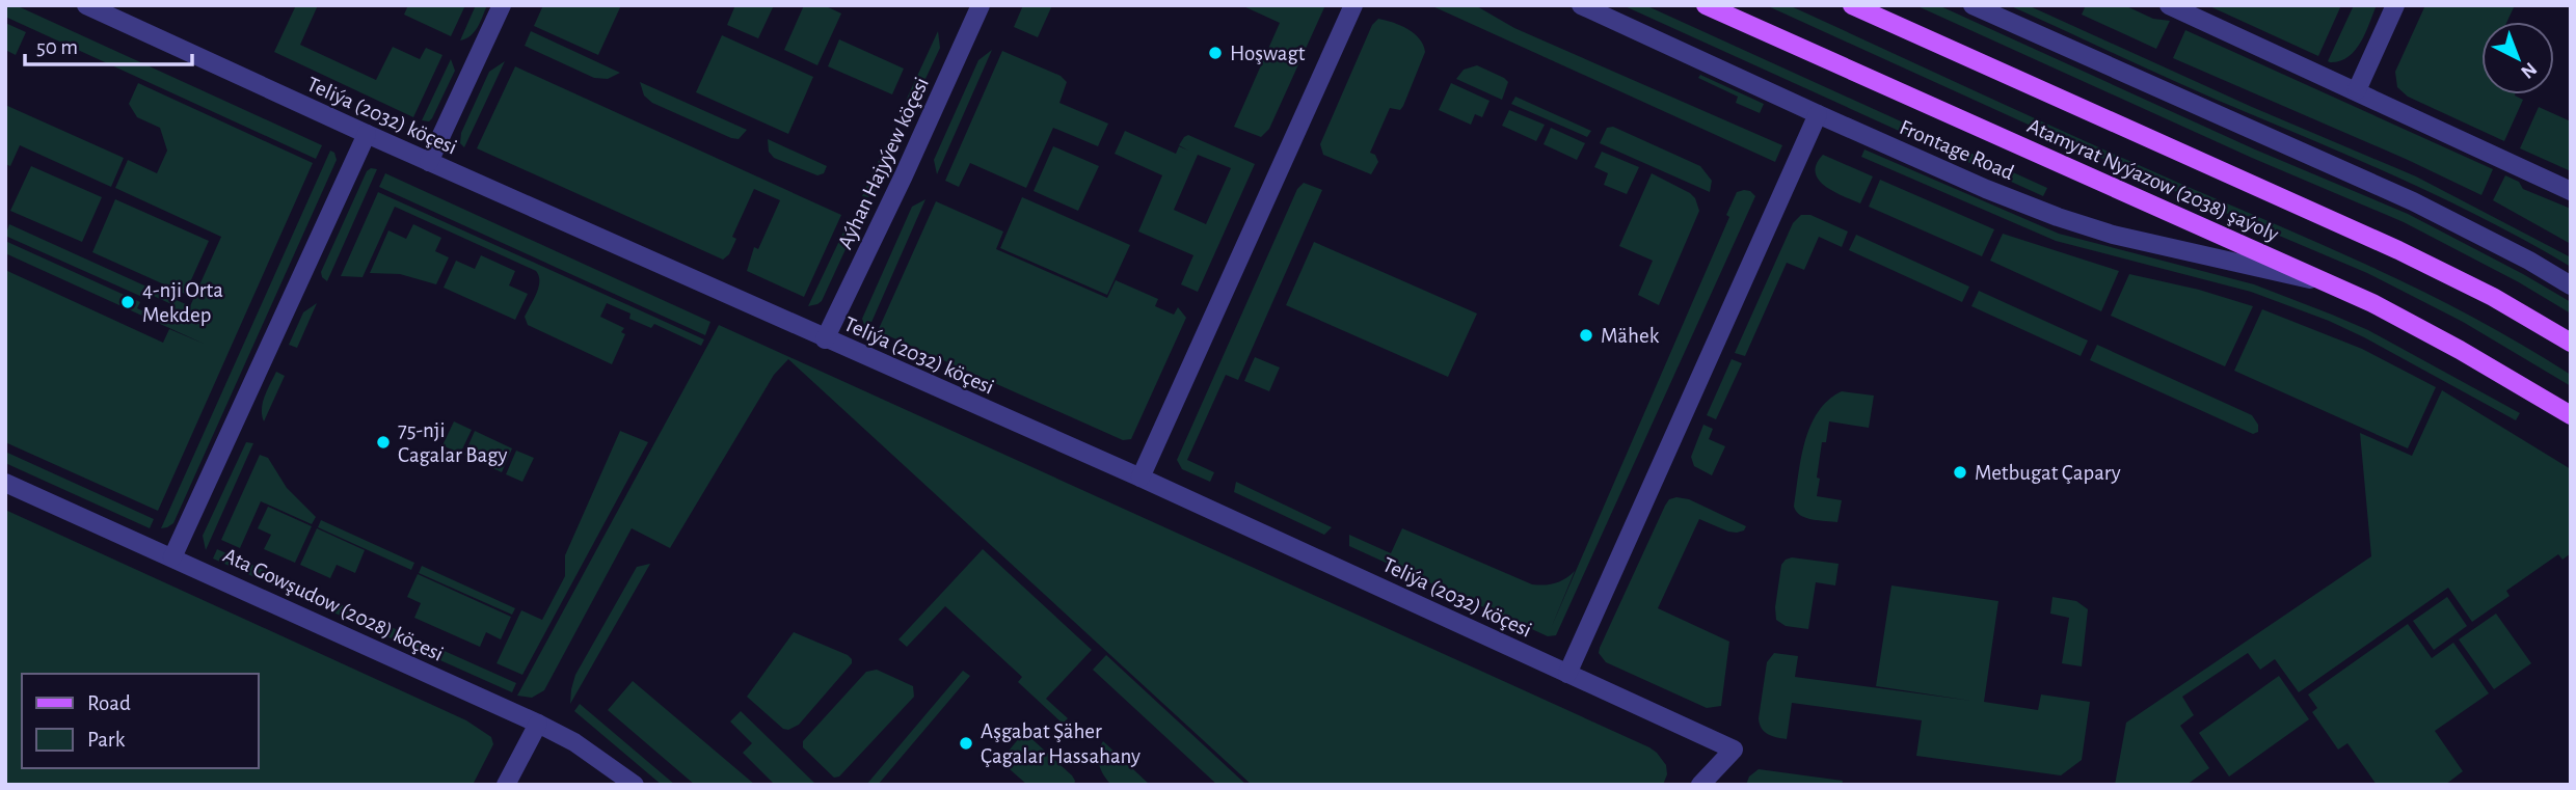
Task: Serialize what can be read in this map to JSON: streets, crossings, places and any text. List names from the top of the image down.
{
  "streets": {
    "main road": ["Atamyrat Nyýazow (2038) şaýoly"],
    "street": [
      "Teliýa (2032) köçesi",
      "Frontage Road",
      "Aýhan Hajyýew köçesi",
      "Ata Gowşudow (2028) köçesi"
    ]
  },
  "crossings": [
    ["Teliýa (2032) köçesi", "Aýhan Hajyýew köçesi"],
    ["Frontage Road", "Atamyrat Nyýazow (2038) şaýoly"]
  ],
  "places": [
    "Hoşwagt",
    "4-nji Orta Mekdep",
    "Mähek",
    "75-nji Cagalar Bagy",
    "Metbugat Çapary",
    "Aşgabat Şäher Çagalar Hassahany"
  ],
  "legend": ["Road", "Park"],
  "scale_bar": "50 m",
  "north": "bottom right"
}
